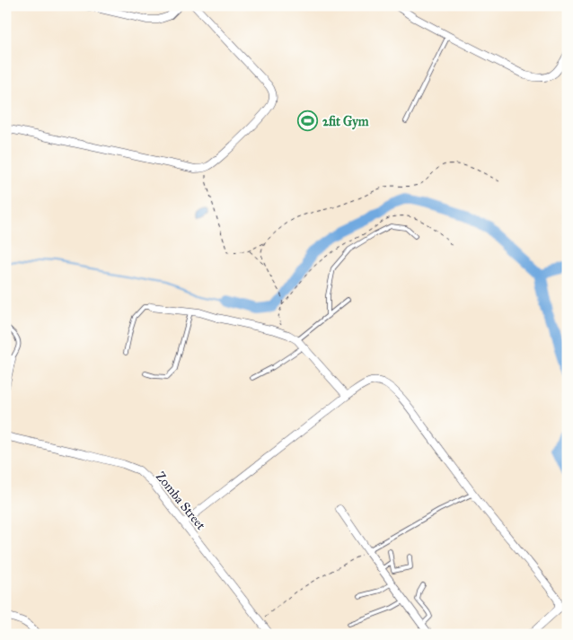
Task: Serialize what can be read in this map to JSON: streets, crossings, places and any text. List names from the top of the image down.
{
  "streets": {
    "street": ["Zomba Street"]
  },
  "places": {
    "sports": ["2fit Gym"]
  }
}
